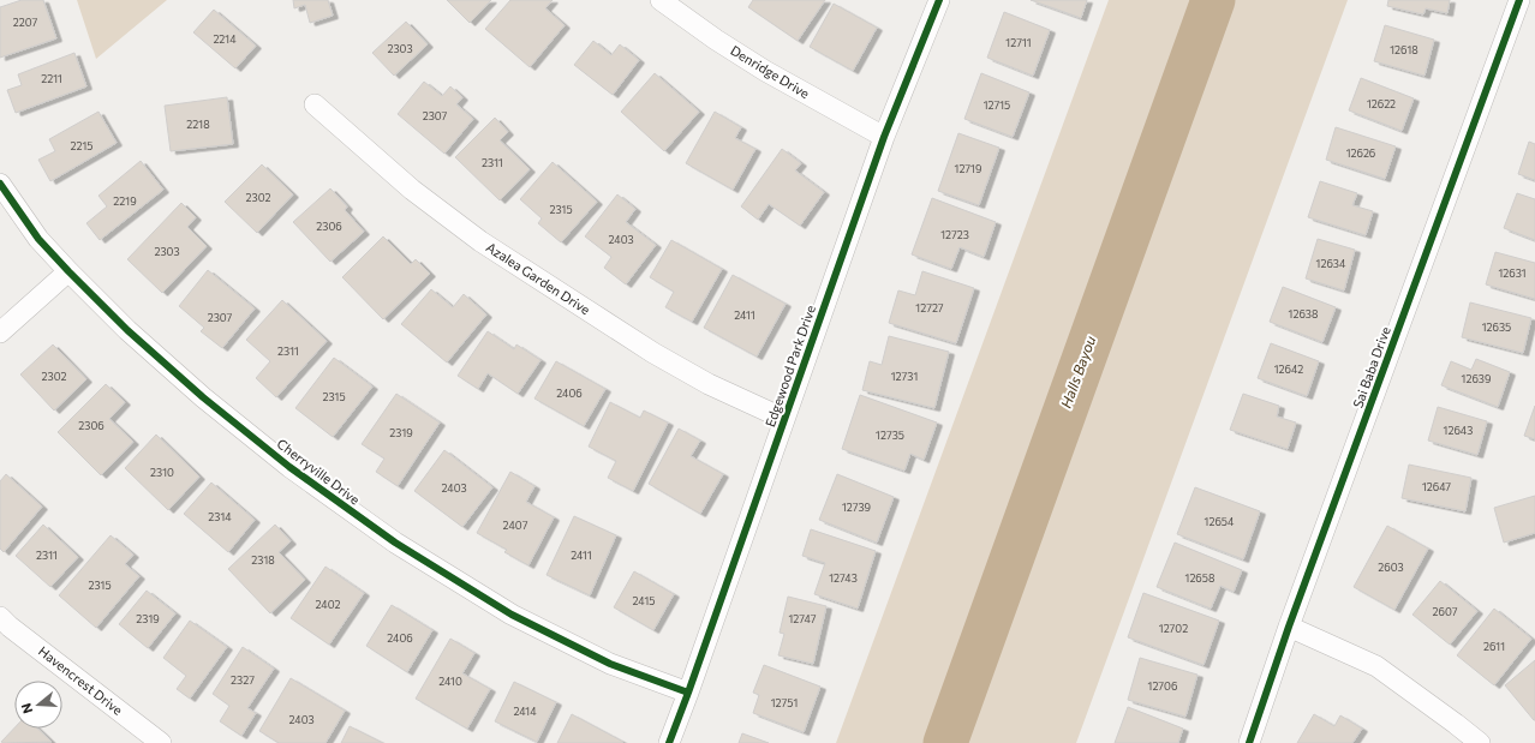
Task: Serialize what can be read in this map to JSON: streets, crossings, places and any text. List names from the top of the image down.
{
  "streets": {
    "street": [
      "Denridge Drive",
      "Azalea Garden Drive",
      "Edgewood Park Drive",
      "Sai Baba Drive",
      "Cherryville Drive",
      "Havencrest Drive"
    ]
  },
  "crossings": [
    ["Denridge Drive", "Edgewood Park Drive"],
    ["Azalea Garden Drive", "Edgewood Park Drive"],
    ["Edgewood Park Drive", "Cherryville Drive"]
  ],
  "water": ["Halls Bayou"],
  "house_numbers": [
    "2207",
    "2214",
    "12711",
    "2303",
    "12618",
    "2211",
    "12622",
    "12715",
    "2307",
    "2218",
    "2215",
    "12626",
    "2311",
    "12719",
    "2302",
    "2219",
    "2315",
    "2306",
    "12723",
    "2403",
    "2303",
    "12634",
    "12631",
    "12727",
    "12638",
    "2411",
    "2307",
    "12635",
    "2311",
    "12642",
    "2302",
    "12731",
    "12639",
    "2406",
    "2315",
    "2306",
    "12643",
    "2319",
    "12735",
    "2310",
    "12647",
    "2403",
    "12739",
    "2314",
    "12654",
    "2407",
    "2311",
    "2411",
    "2318",
    "2603",
    "12743",
    "12658",
    "2315",
    "2415",
    "2402",
    "2607",
    "2319",
    "12747",
    "12702",
    "2406",
    "2611",
    "2327",
    "2410",
    "12706",
    "12751",
    "2414",
    "2403"
  ],
  "north": "left"
}
